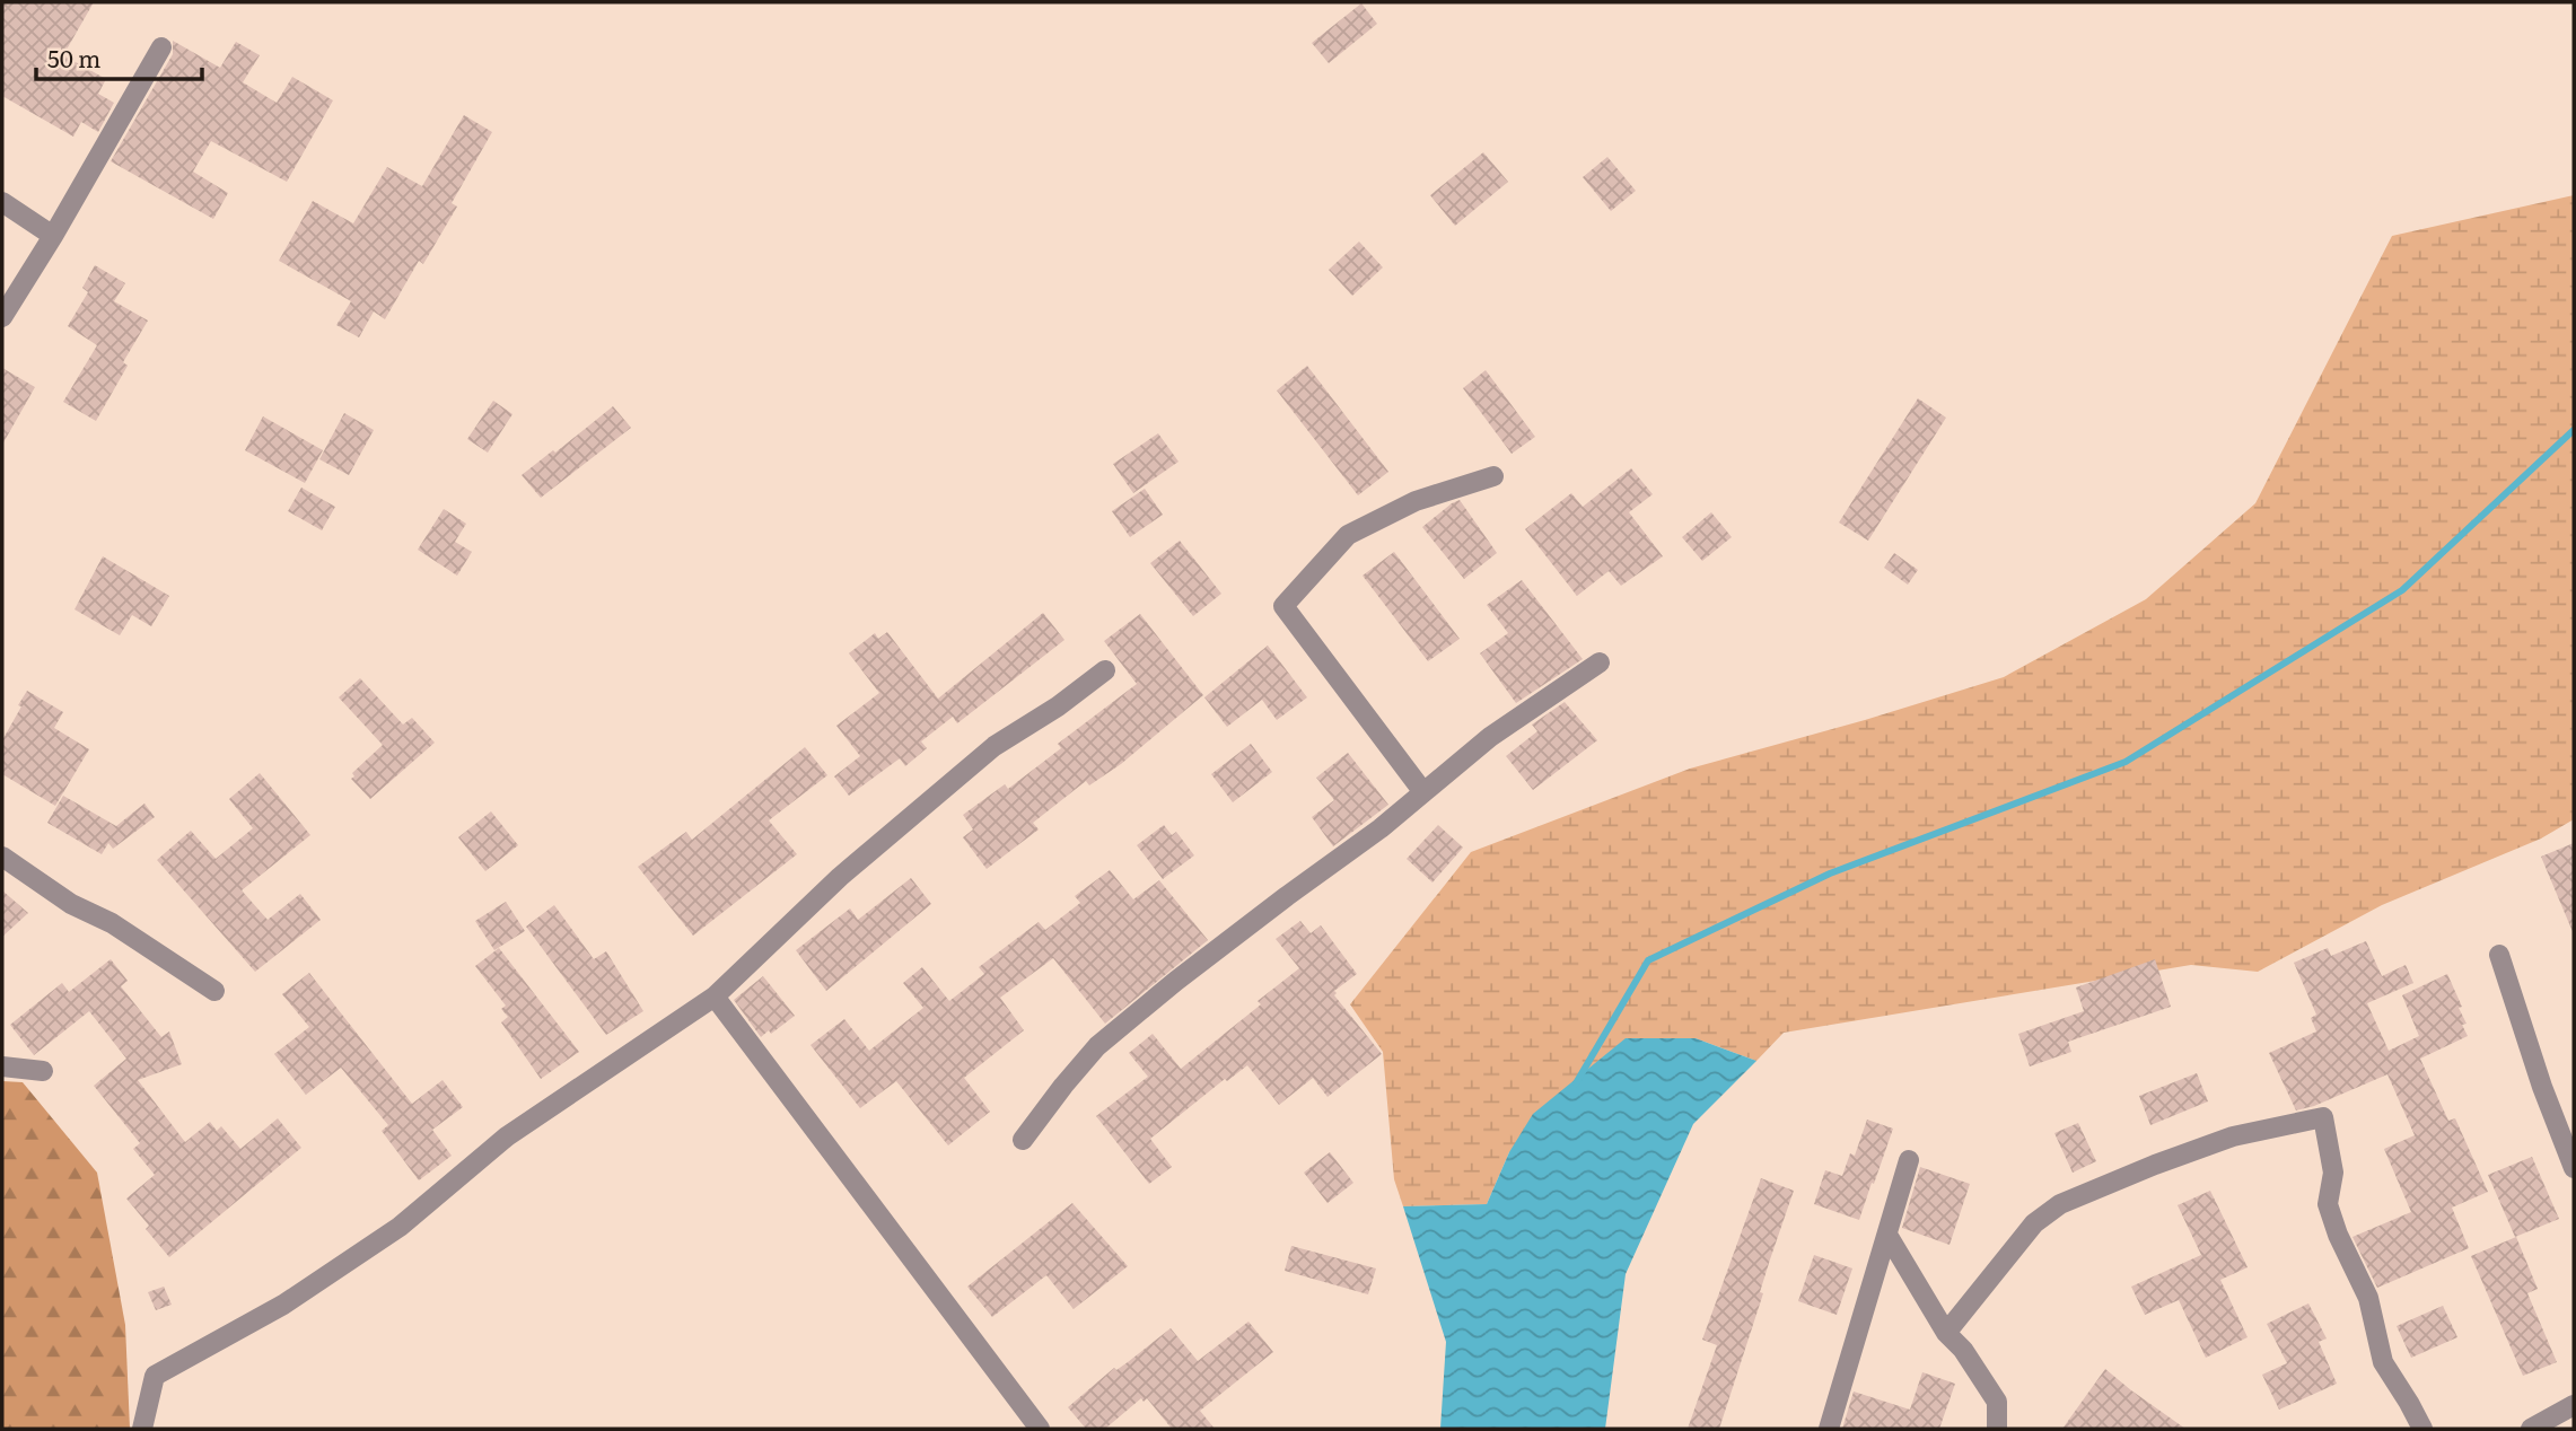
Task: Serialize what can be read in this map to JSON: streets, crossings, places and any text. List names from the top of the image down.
{
  "scale_bar": "50 m"
}
